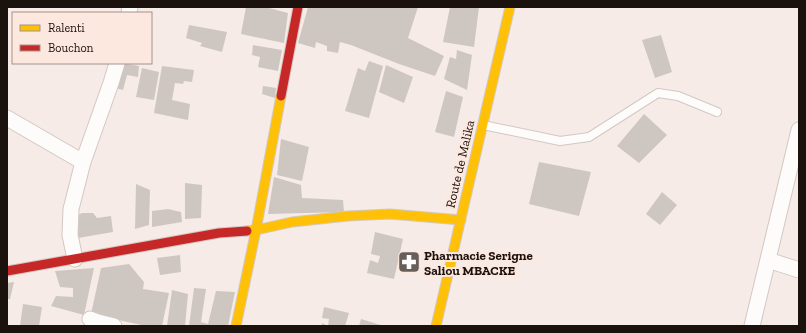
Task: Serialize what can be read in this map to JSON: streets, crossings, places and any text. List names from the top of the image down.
{
  "streets": {
    "street": ["Route de Malika"]
  },
  "places": {
    "pharmacy": ["Pharmacie Serigne Saliou MBACKE"]
  },
  "legend": ["Ralenti", "Bouchon"]
}
